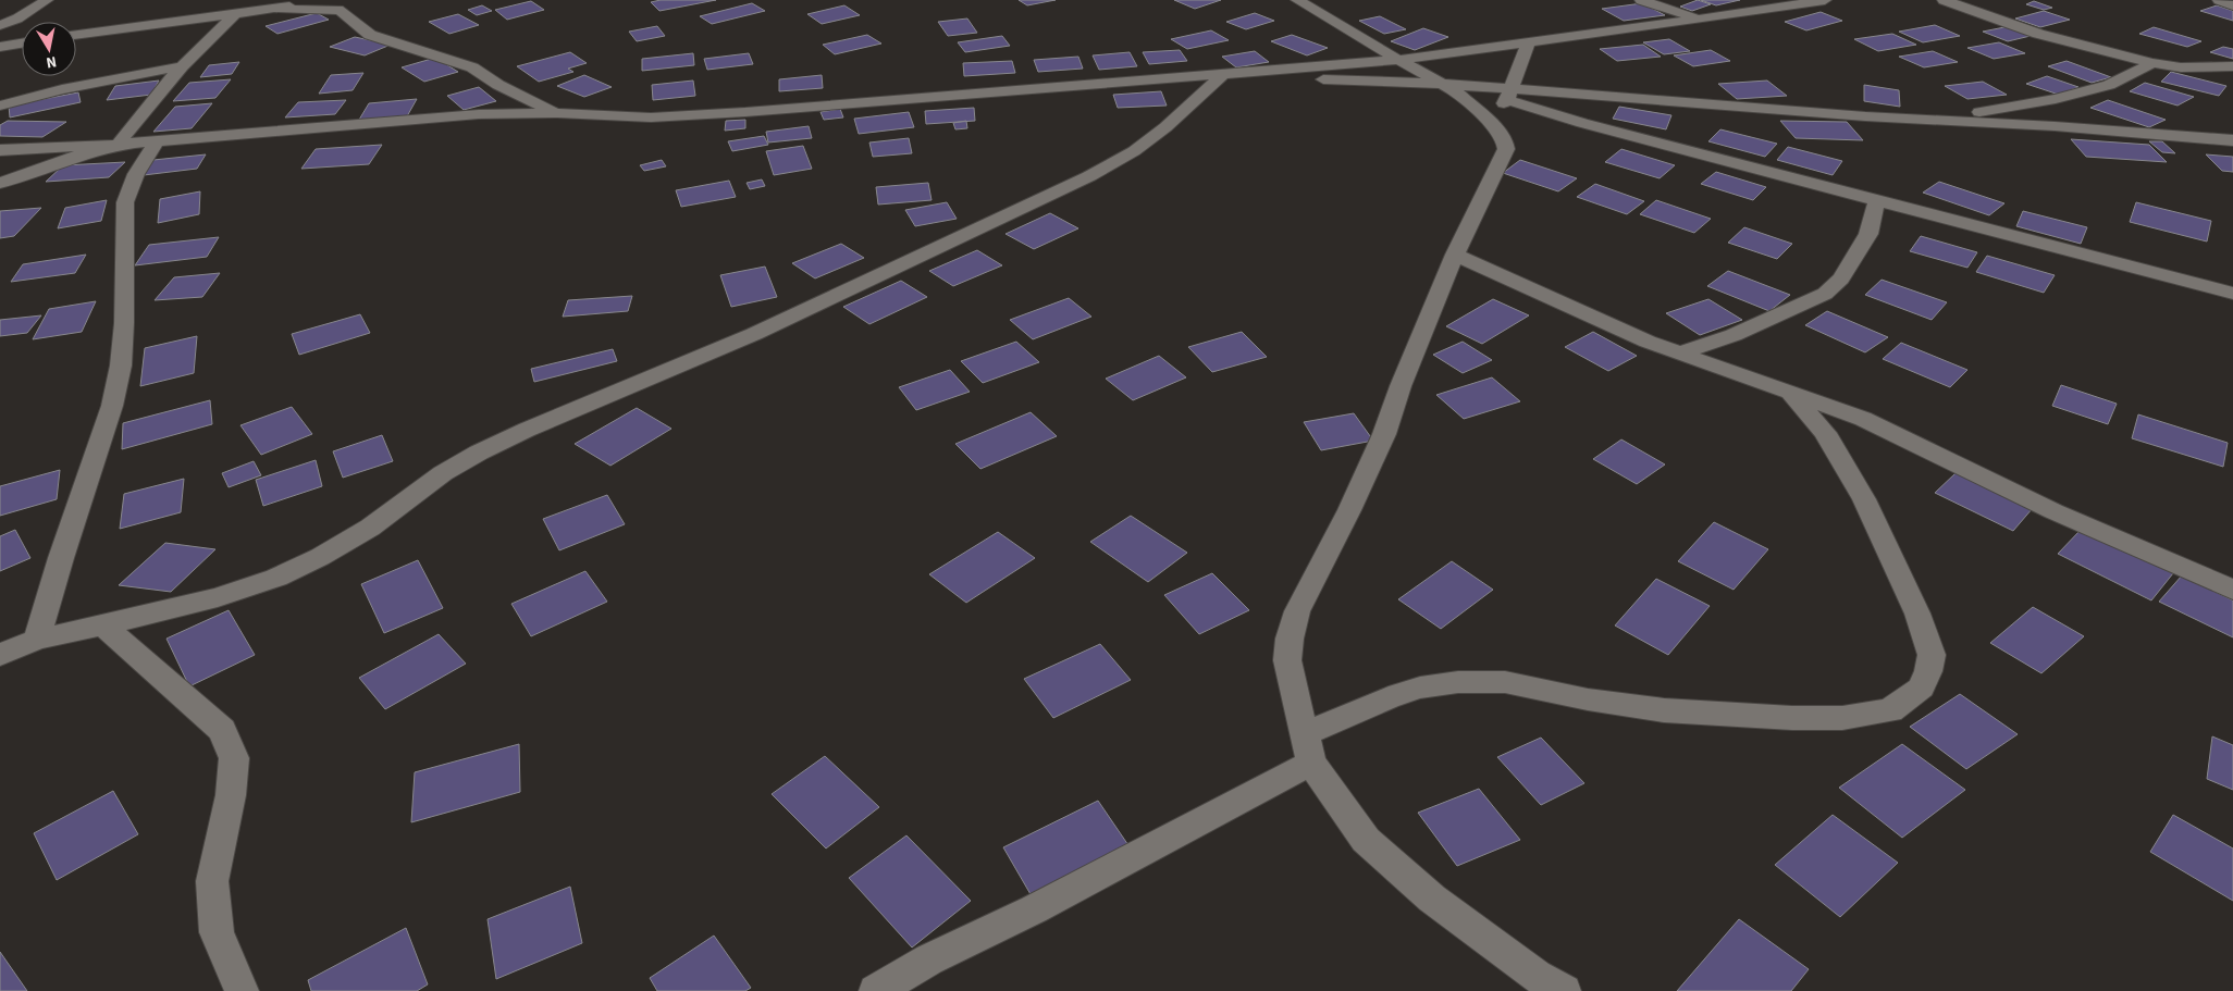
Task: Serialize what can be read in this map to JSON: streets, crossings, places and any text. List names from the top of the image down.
{
  "north": "bottom"
}
